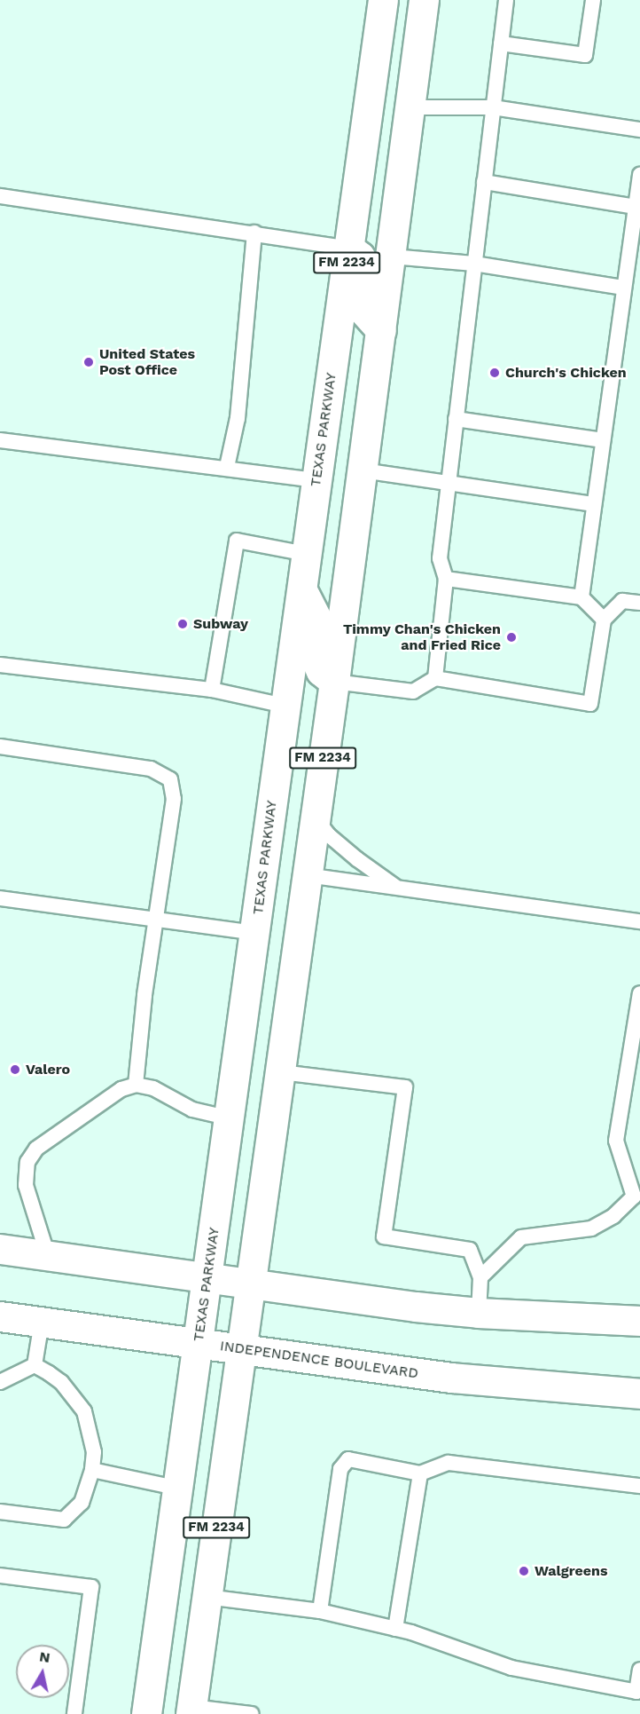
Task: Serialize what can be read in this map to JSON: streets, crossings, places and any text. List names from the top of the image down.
{
  "streets": {
    "main road": ["FM 2234", "TEXAS PARKWAY", "INDEPENDENCE BOULEVARD"]
  },
  "crossings": [
    ["FM 2234", "INDEPENDENCE BOULEVARD"],
    ["TEXAS PARKWAY", "INDEPENDENCE BOULEVARD"]
  ],
  "places": [
    "United States Post Office",
    "Church's Chicken",
    "Subway",
    "Timmy Chan's Chicken and Fried Rice",
    "Valero",
    "Walgreens"
  ],
  "north": "top"
}
